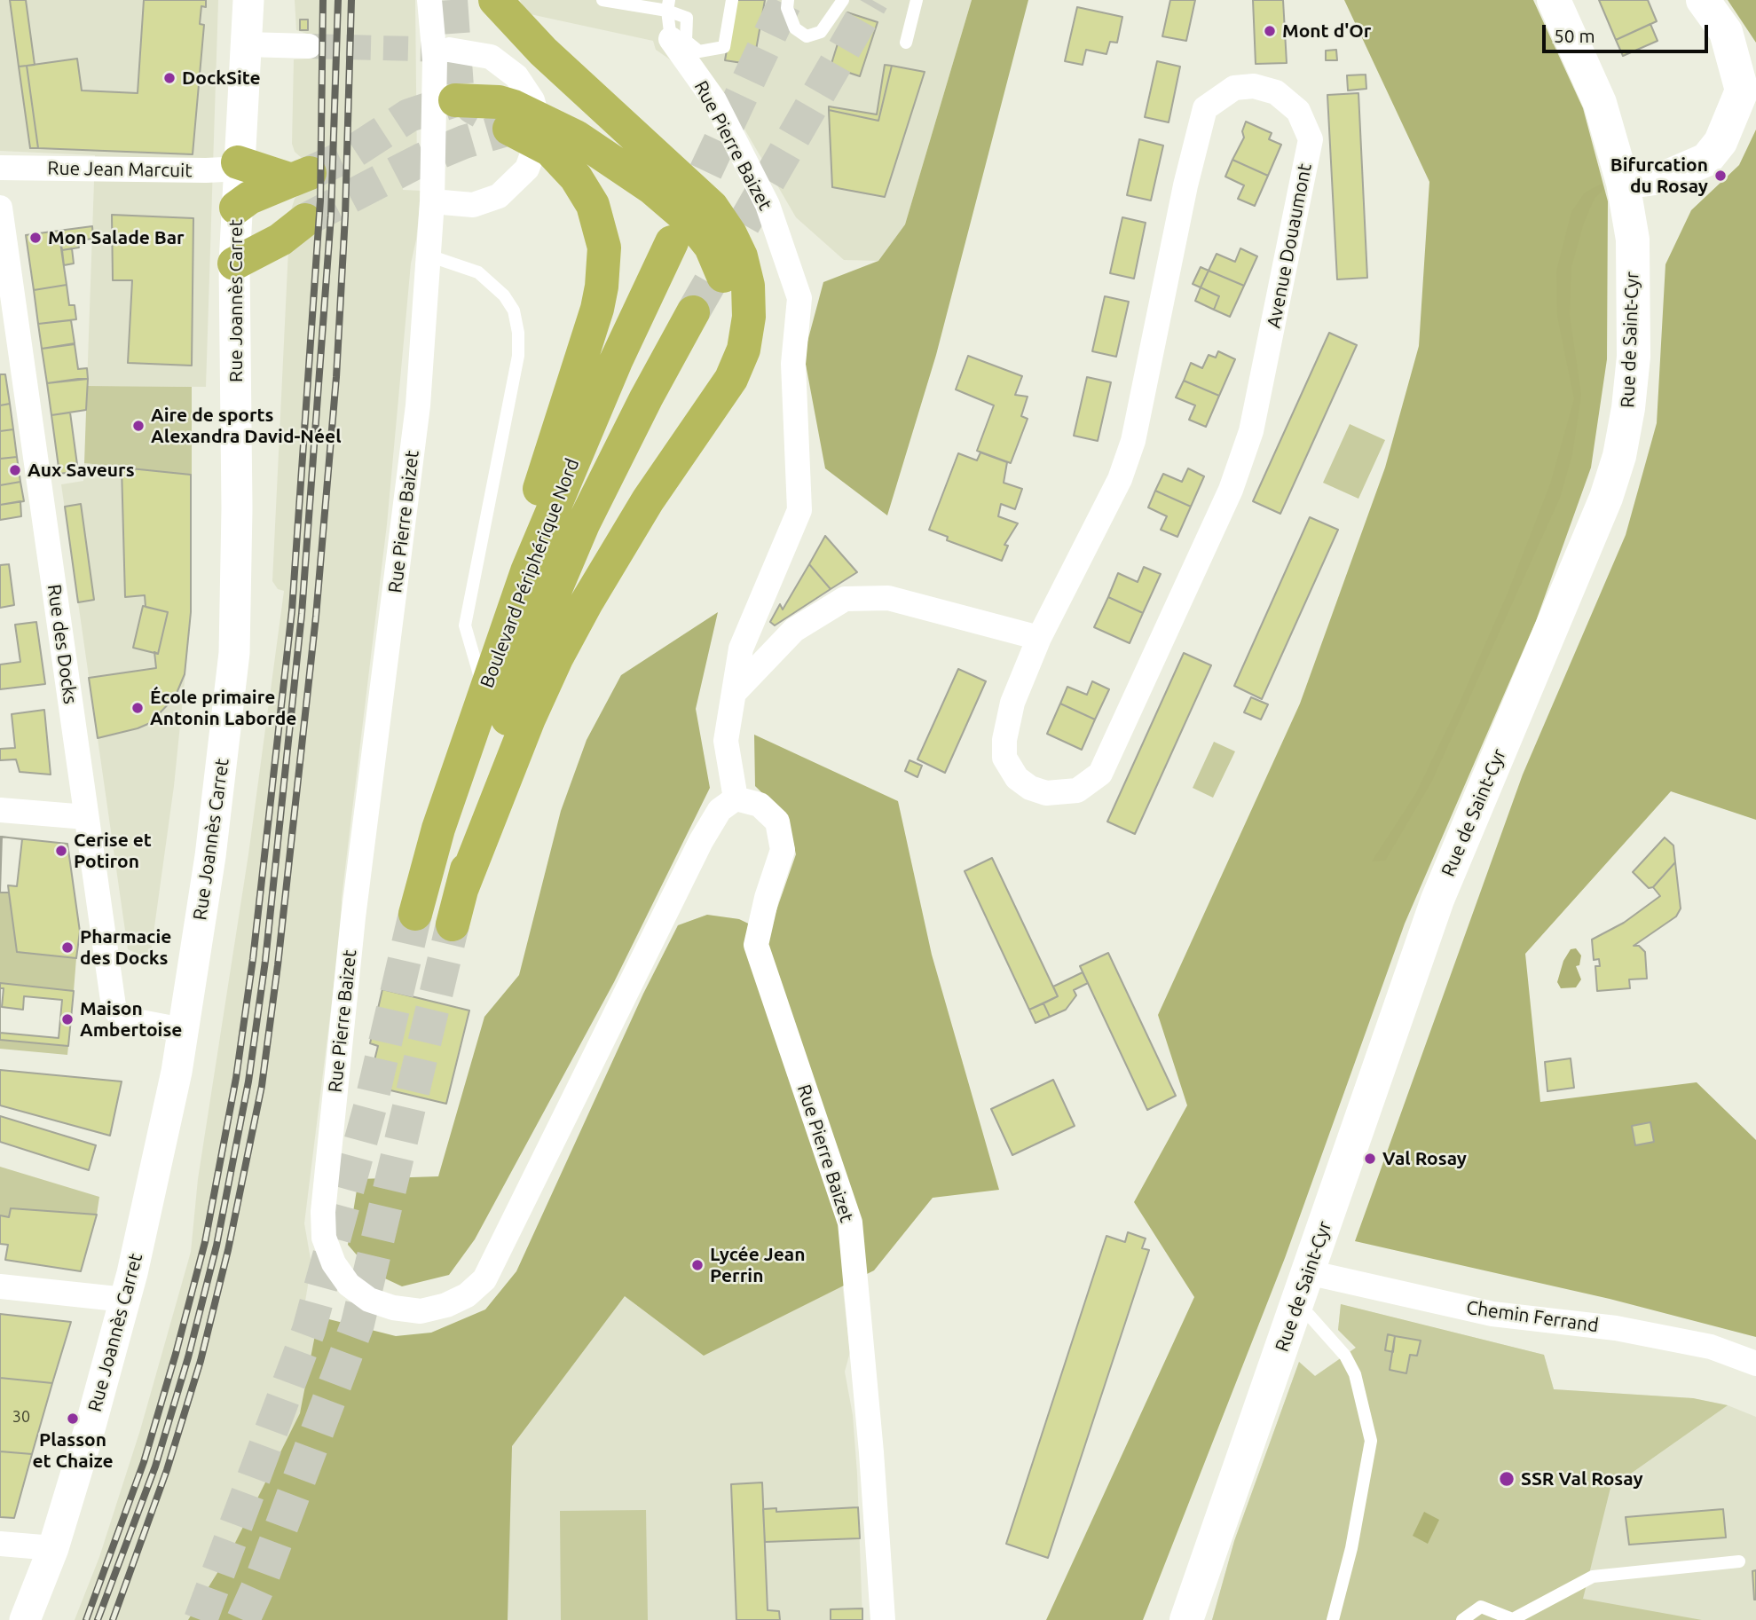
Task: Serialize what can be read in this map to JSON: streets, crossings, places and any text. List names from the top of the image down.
{
  "streets": {
    "highway": ["Boulevard Périphérique Nord"],
    "main road": ["Rue de Saint-Cyr"],
    "street": [
      "Rue Pierre Baizet",
      "Rue Jean Marcuit",
      "Avenue Douaumont",
      "Rue Joannès Carret",
      "Rue des Docks",
      "Chemin Ferrand"
    ]
  },
  "crossings": [
    ["Rue Jean Marcuit", "Rue Joannès Carret"],
    ["Rue Joannès Carret", "Rue des Docks"],
    ["Rue de Saint-Cyr", "Chemin Ferrand"]
  ],
  "places": [
    "Mont d'Or",
    "DockSite",
    "Bifurcation du Rosay",
    "Mon Salade Bar",
    "Aire de sports Alexandra David-Néel",
    "Aux Saveurs",
    "École primaire Antonin Laborde",
    "Cerise et Potiron",
    "Pharmacie des Docks",
    "Maison Ambertoise",
    "Val Rosay",
    "Lycée Jean Perrin",
    "Plasson et Chaize",
    "SSR Val Rosay"
  ],
  "house_numbers": ["30"],
  "scale_bar": "50 m"
}
